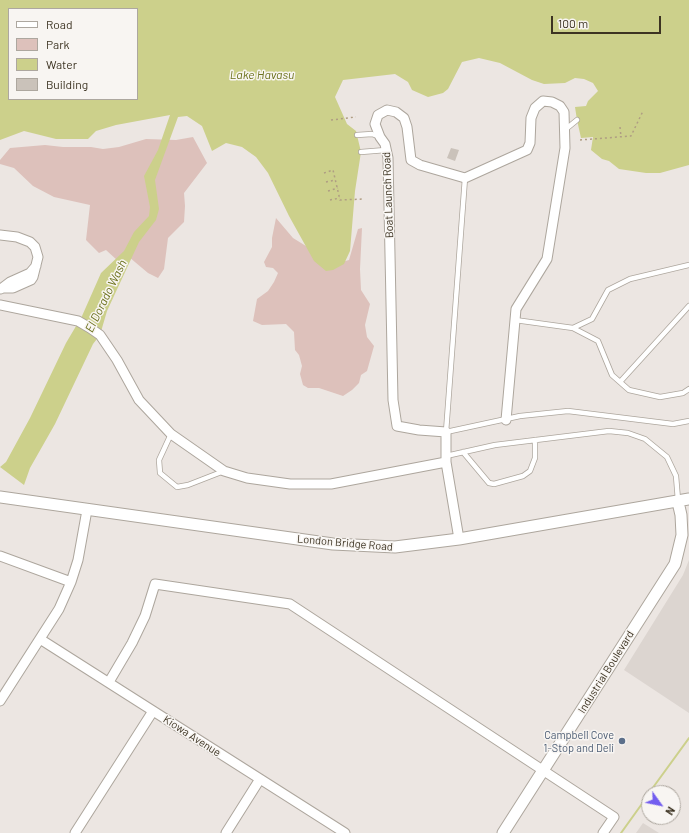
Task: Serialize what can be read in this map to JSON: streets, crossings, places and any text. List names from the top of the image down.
{
  "streets": {
    "street": [
      "Boat Launch Road",
      "London Bridge Road",
      "Industrial Boulevard",
      "Kiowa Avenue"
    ]
  },
  "crossings": [
    ["London Bridge Road", "Industrial Boulevard"]
  ],
  "water": ["Lake Havasu", "El Dorado Wash"],
  "places": ["Campbell Cove 1-Stop and Deli"],
  "legend": [
    "Road",
    "Park",
    "Water",
    "Building"
  ],
  "scale_bar": "100 m",
  "north": "bottom right"
}
